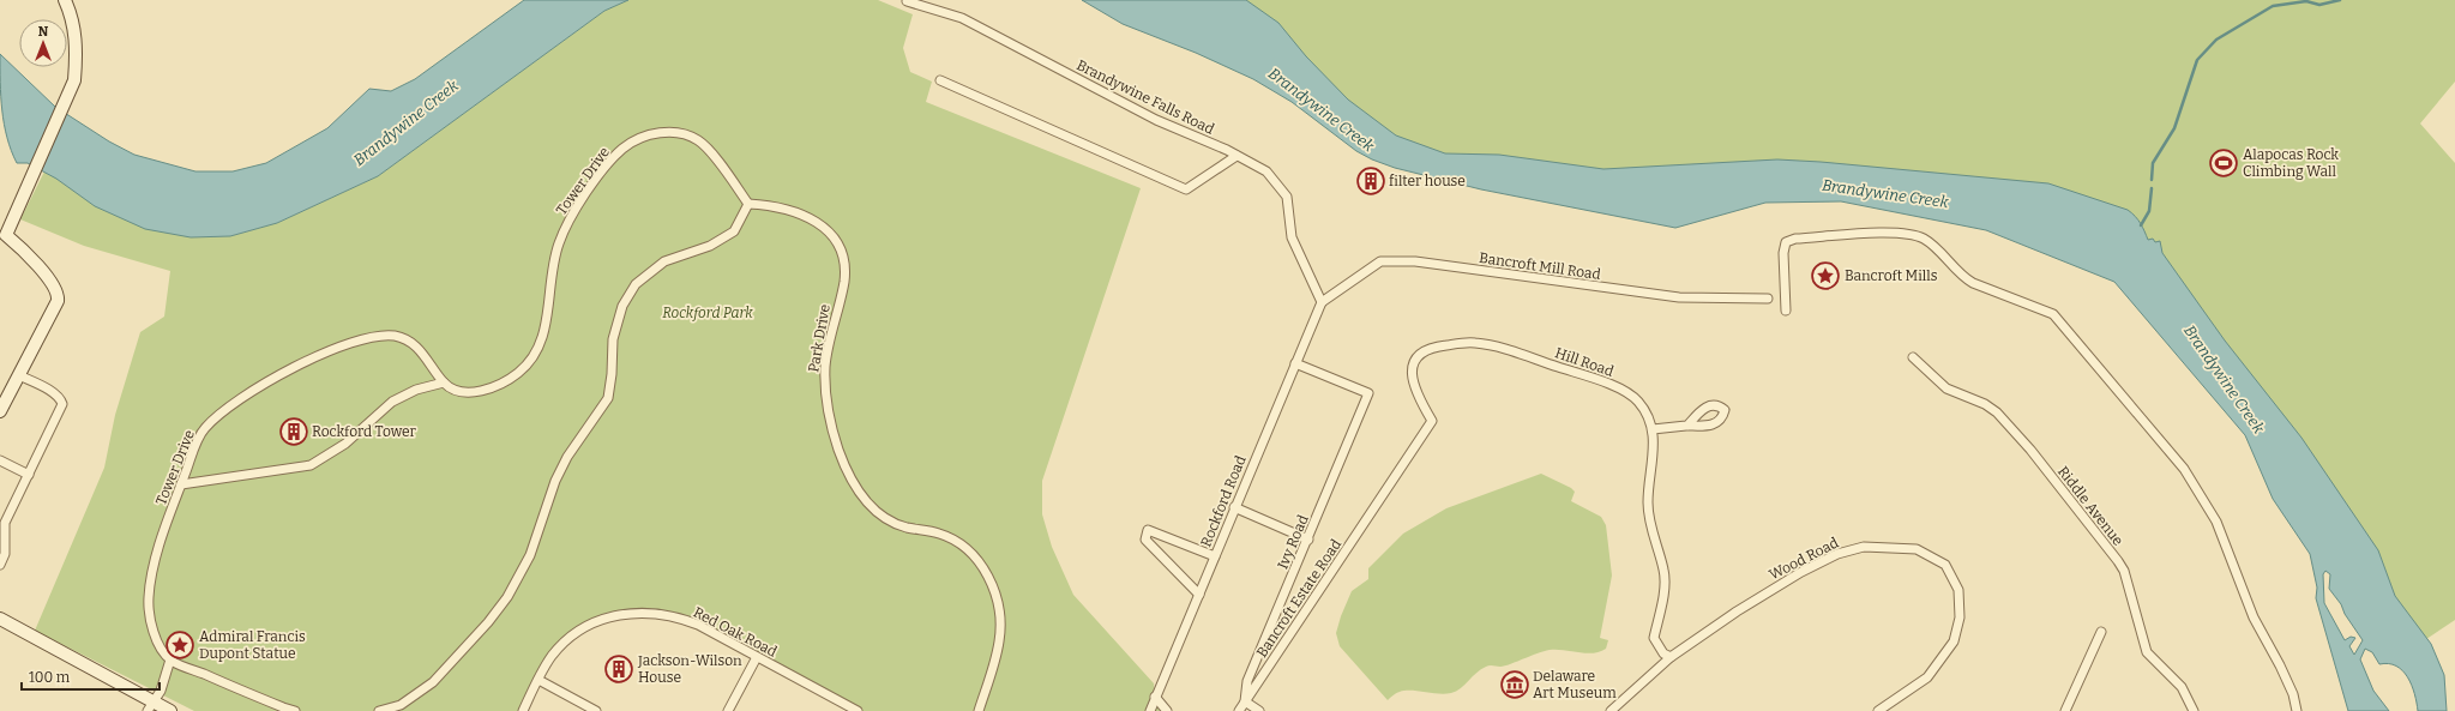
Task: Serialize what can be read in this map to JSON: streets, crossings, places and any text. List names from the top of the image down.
{
  "streets": {
    "street": [
      "Brandywine Falls Road",
      "Tower Drive",
      "Bancroft Mill Road",
      "Park Drive",
      "Hill Road",
      "Rockford Road",
      "Riddle Avenue",
      "Ivy Road",
      "Wood Road",
      "Bancroft Estate Road",
      "Red Oak Road"
    ]
  },
  "crossings": [
    ["Brandywine Falls Road", "Bancroft Mill Road"],
    ["Brandywine Falls Road", "Rockford Road"],
    ["Tower Drive", "Park Drive"],
    ["Bancroft Mill Road", "Rockford Road"],
    ["Hill Road", "Wood Road"],
    ["Hill Road", "Bancroft Estate Road"],
    ["Rockford Road", "Ivy Road"],
    ["Ivy Road", "Bancroft Estate Road"]
  ],
  "water": ["Brandywine Creek"],
  "parks": ["Rockford Park"],
  "places": {
    "sports": ["Alapocas Rock Climbing Wall"],
    "building": ["filter house", "Rockford Tower", "Jackson-Wilson House"],
    "place": ["Bancroft Mills", "Admiral Francis Dupont Statue"],
    "museum": ["Delaware Art Museum"]
  },
  "scale_bar": "100 m",
  "north": "top"
}
